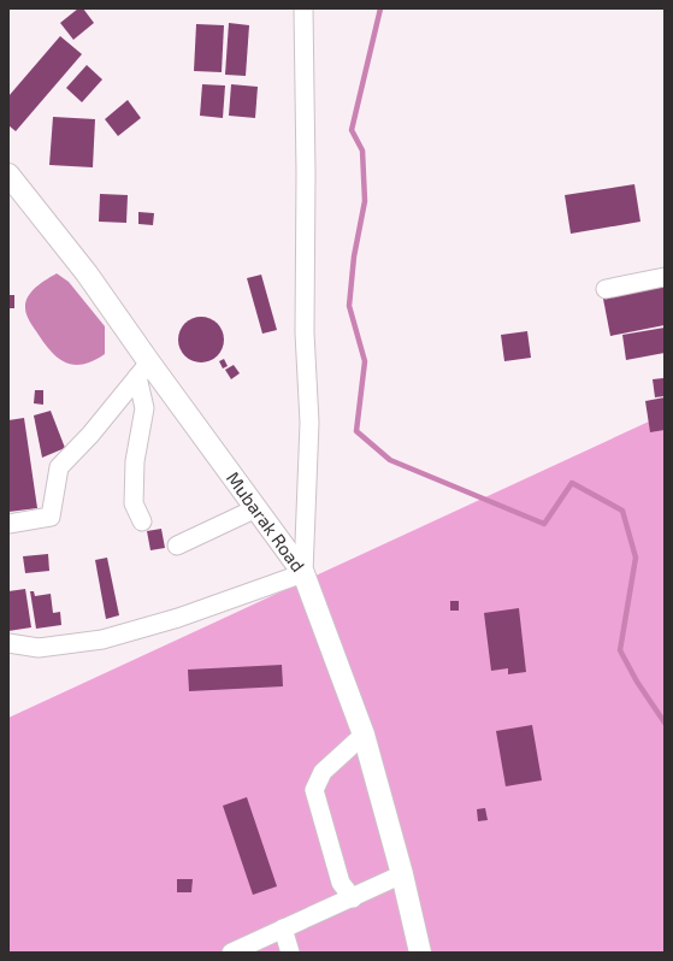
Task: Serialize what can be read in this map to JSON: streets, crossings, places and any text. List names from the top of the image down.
{
  "streets": {
    "street": ["Mubarak Road"]
  }
}
